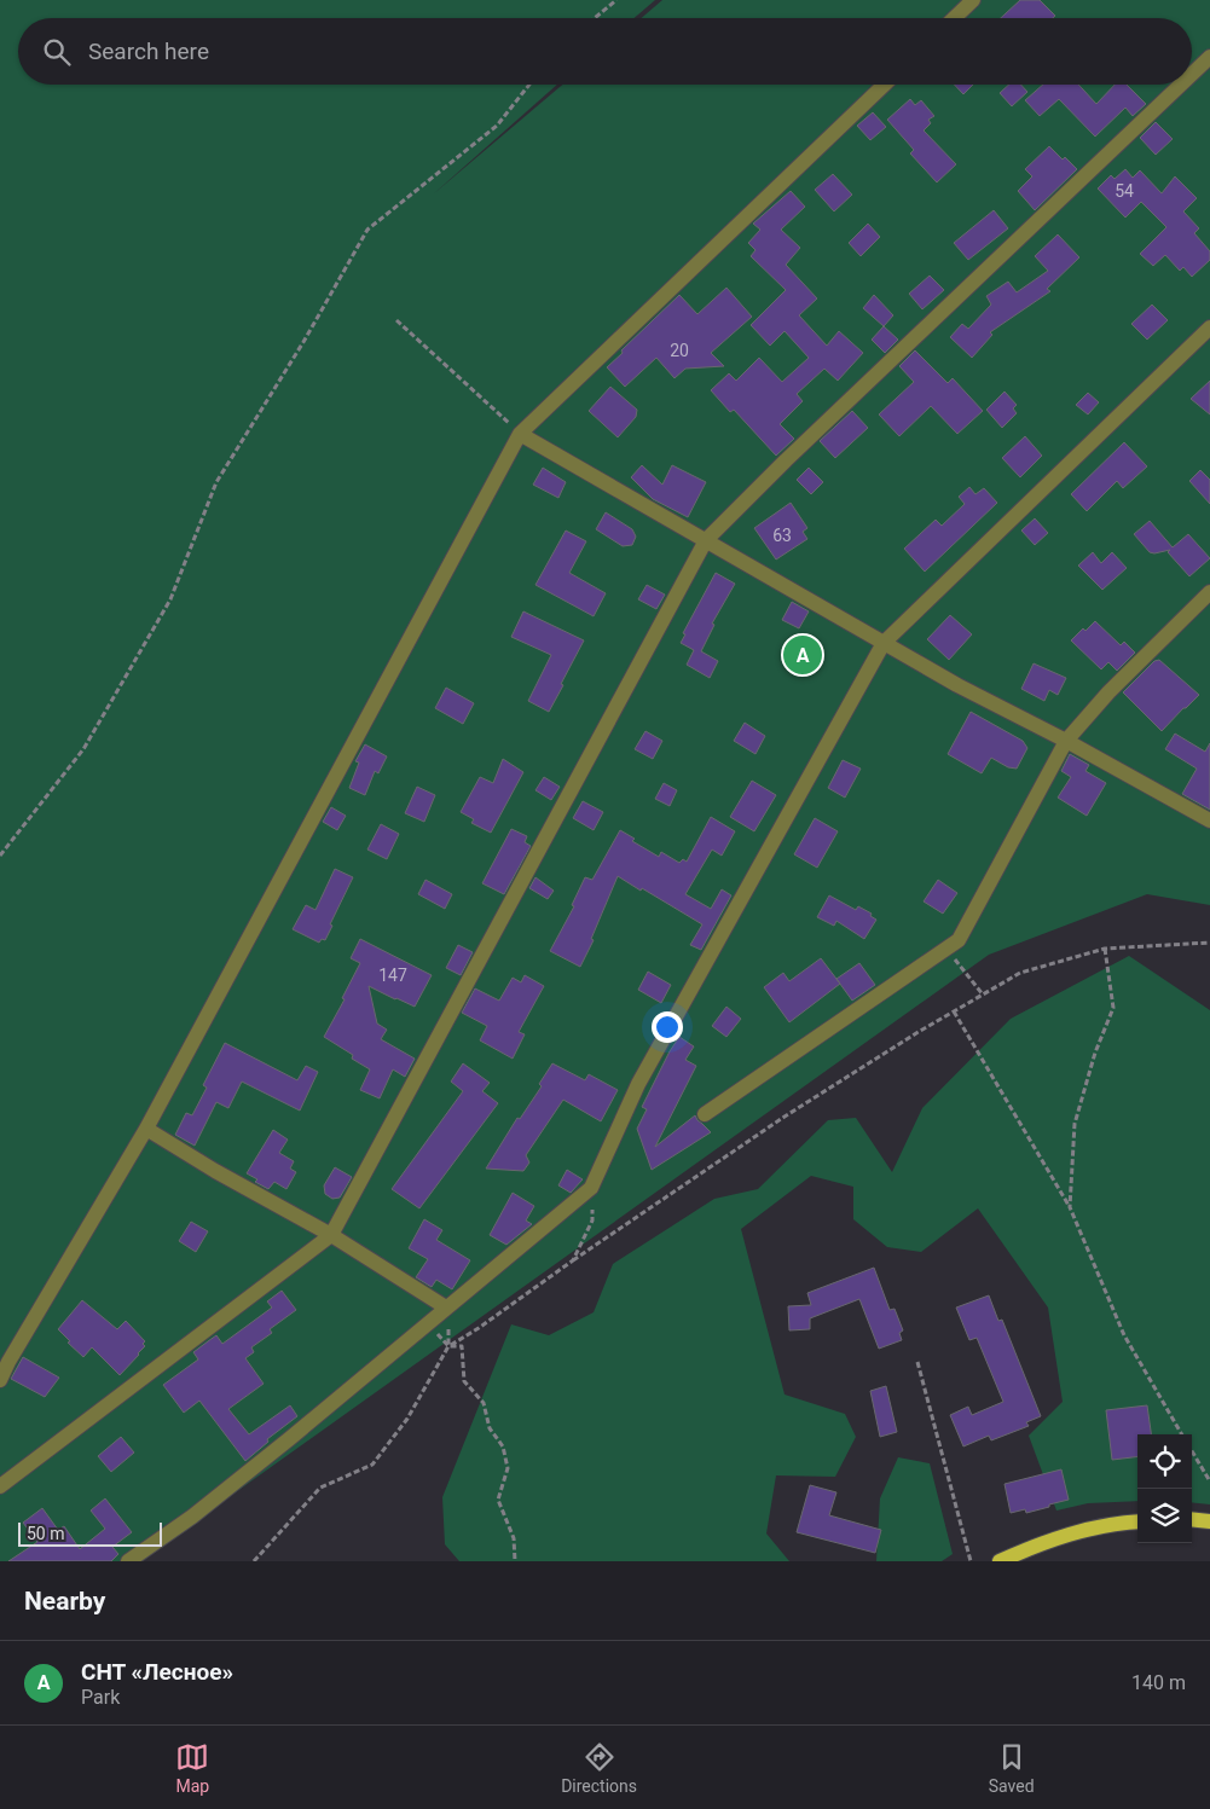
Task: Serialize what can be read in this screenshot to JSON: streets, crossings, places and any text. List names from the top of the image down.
{
  "house_numbers": [
    "54",
    "20",
    "63",
    "147"
  ],
  "scale_bar": "50 m",
  "page": {
    "search": "Search here",
    "pins": "A",
    "scale": "50 m",
    "heading": "Nearby",
    "list": [
      {
        "mark": "A",
        "name": "СНТ «Лесное»",
        "note": "Park",
        "value": "140 m"
      }
    ],
    "nav": ["Map", "Directions", "Saved"]
  }
}
